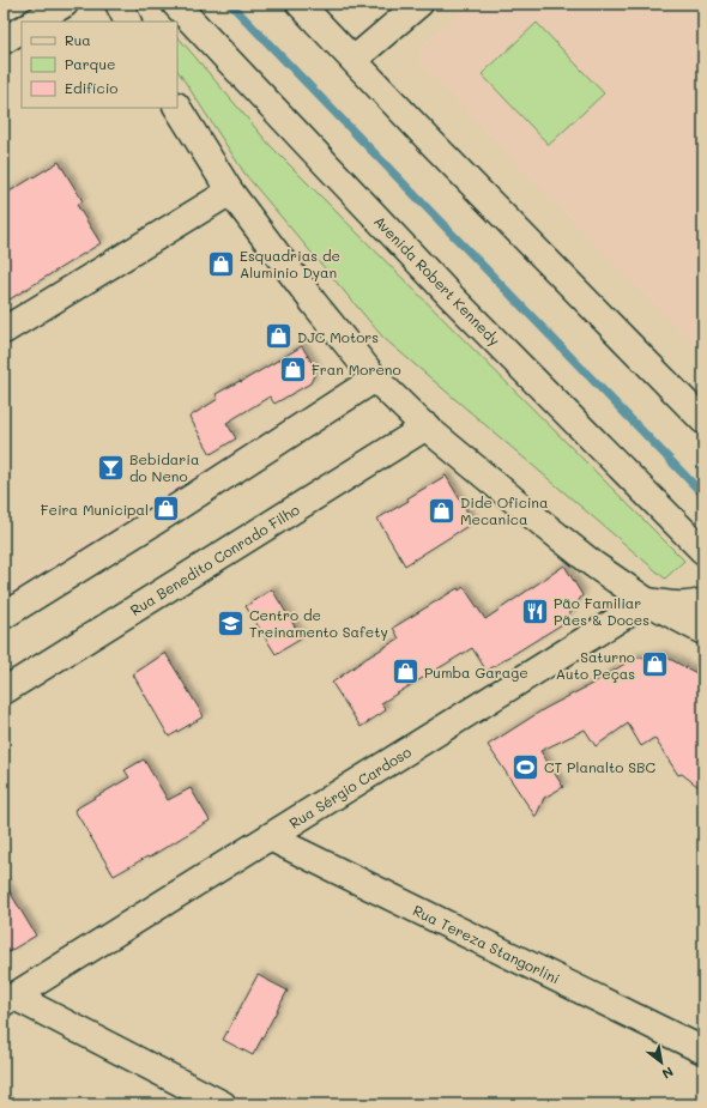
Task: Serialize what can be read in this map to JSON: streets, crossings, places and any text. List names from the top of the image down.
{
  "streets": {
    "street": [
      "Avenida Robert Kennedy",
      "Rua Benedito Conrado Filho",
      "Rua Sérgio Cardoso",
      "Rua Tereza Stangorlini"
    ]
  },
  "crossings": [
    ["Rua Sérgio Cardoso", "Rua Tereza Stangorlini"]
  ],
  "places": {
    "shop": [
      "Esquadrias de Aluminio Dyan",
      "DJC Motors",
      "Fran Moreno",
      "Feira Municipal",
      "Dide Oficina Mecanica",
      "Saturno Auto Peças",
      "Pumba Garage"
    ],
    "bar": ["Bebidaria do Neno"],
    "restaurant": ["Pão Familiar Pães & Doces"],
    "school or university": ["Centro de Treinamento Safety"],
    "sports": ["CT Planalto SBC"]
  },
  "legend": ["Rua", "Parque", "Edifício"],
  "north": "bottom right"
}
